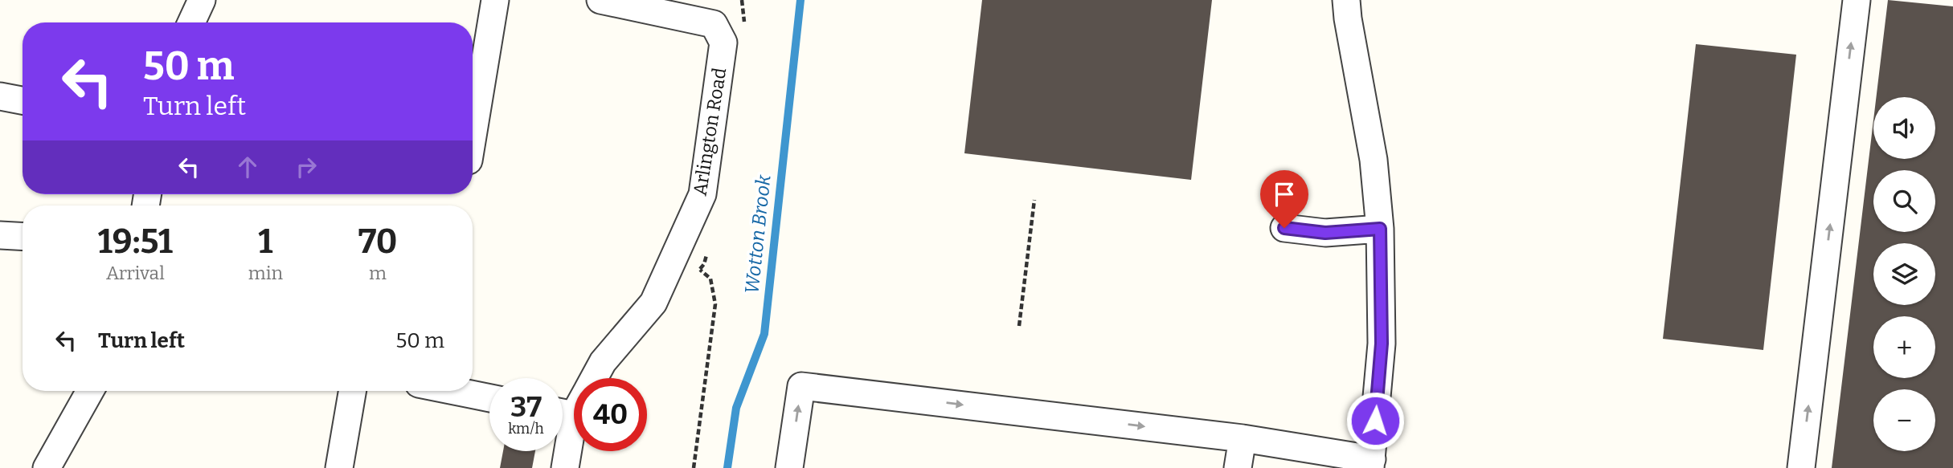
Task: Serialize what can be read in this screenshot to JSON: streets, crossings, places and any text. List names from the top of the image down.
{
  "streets": {
    "street": ["Arlington Road"]
  },
  "water": ["Wotton Brook"],
  "page": {
    "turn": ["50 m", "Turn left"],
    "map_buttons": ["+", "−"],
    "eta": [
      "19:51",
      "Arrival",
      "1",
      "min",
      "70",
      "m"
    ],
    "list": [
      {
        "name": "Turn left",
        "value": "50 m"
      }
    ],
    "speed": "37 km/h",
    "limit": "40"
  }
}
